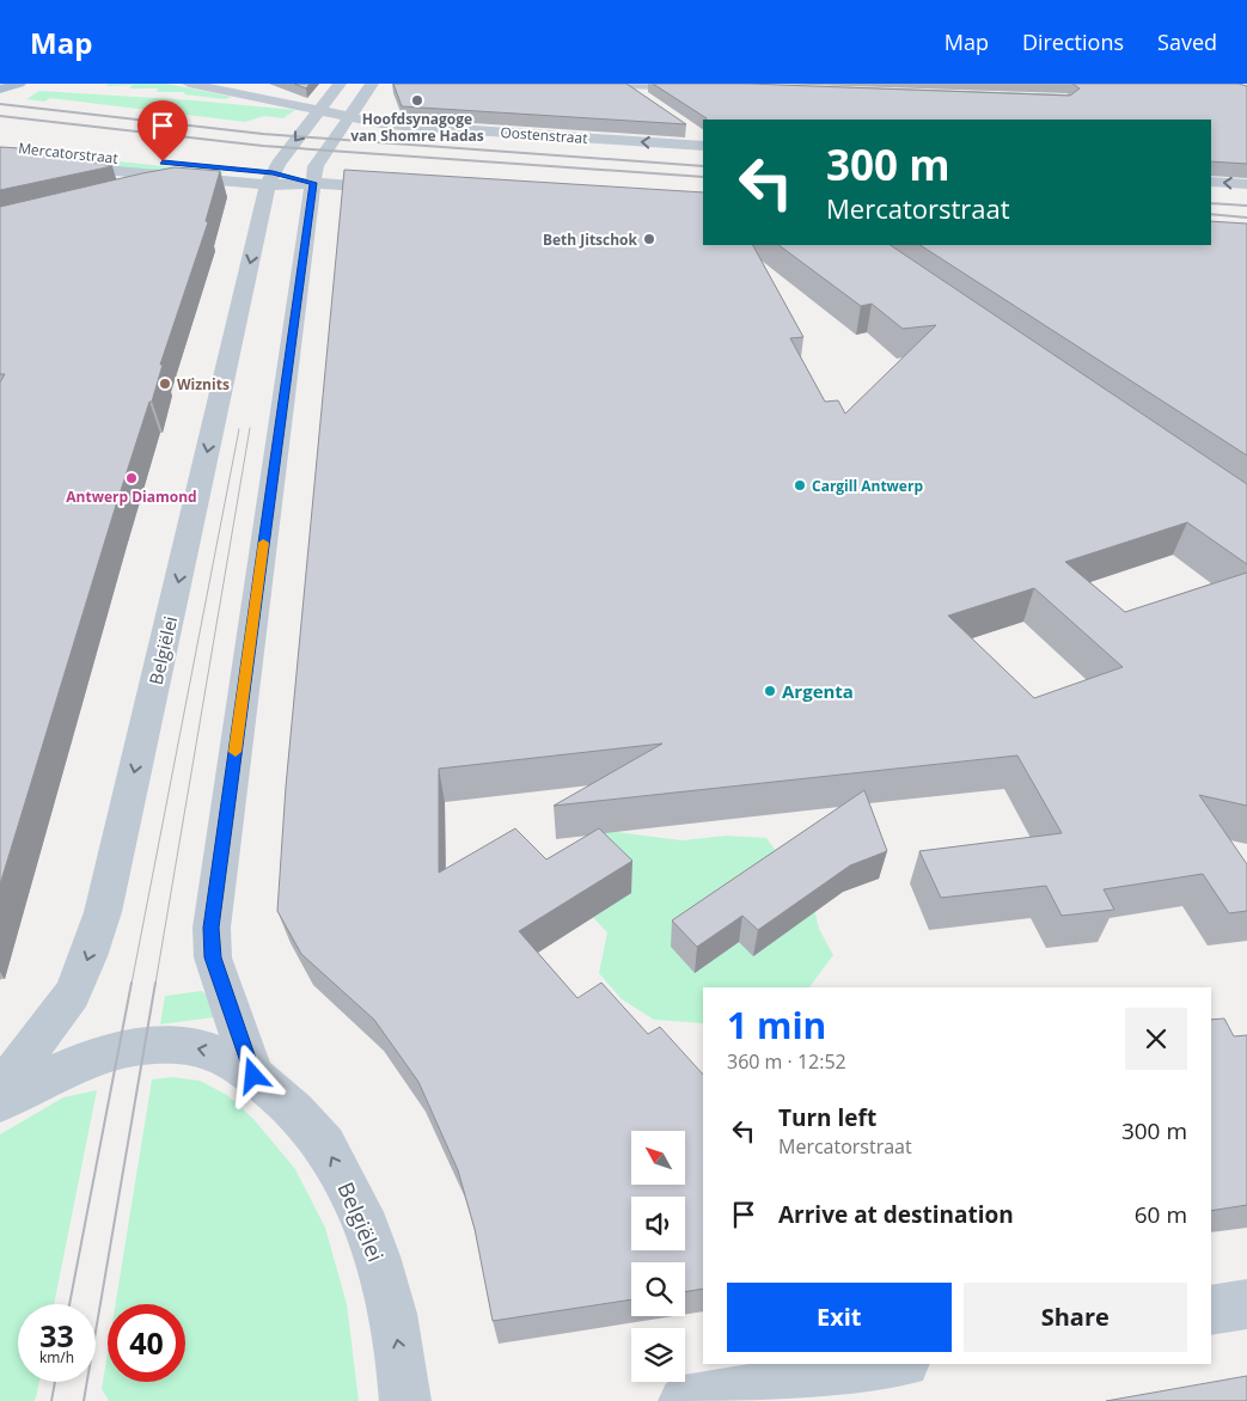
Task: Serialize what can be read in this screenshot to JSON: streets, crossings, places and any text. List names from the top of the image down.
{
  "streets": {
    "street": ["Oostenstraat", "Mercatorstraat", "Belgiëlei"]
  },
  "crossings": [
    ["Mercatorstraat", "Belgiëlei"]
  ],
  "one_way": ["Oostenstraat"],
  "places": [
    "Hoofdsynagoge van Shomre Hadas",
    "Beth Jitschok",
    "Wiznits",
    "Antwerp Diamond",
    "Cargill Antwerp",
    "Argenta"
  ],
  "north": "top left",
  "page": {
    "header": "Map",
    "nav": ["Map", "Directions", "Saved"],
    "turn": ["300 m", "Mercatorstraat"],
    "heading": ["1 min", "360 m · 12:52"],
    "list": [
      {
        "name": "Turn left",
        "note": "Mercatorstraat",
        "value": "300 m"
      },
      {
        "name": "Arrive at destination",
        "value": "60 m"
      }
    ],
    "buttons": ["Exit", "Share"],
    "speed": "33 km/h",
    "limit": "40"
  }
}
